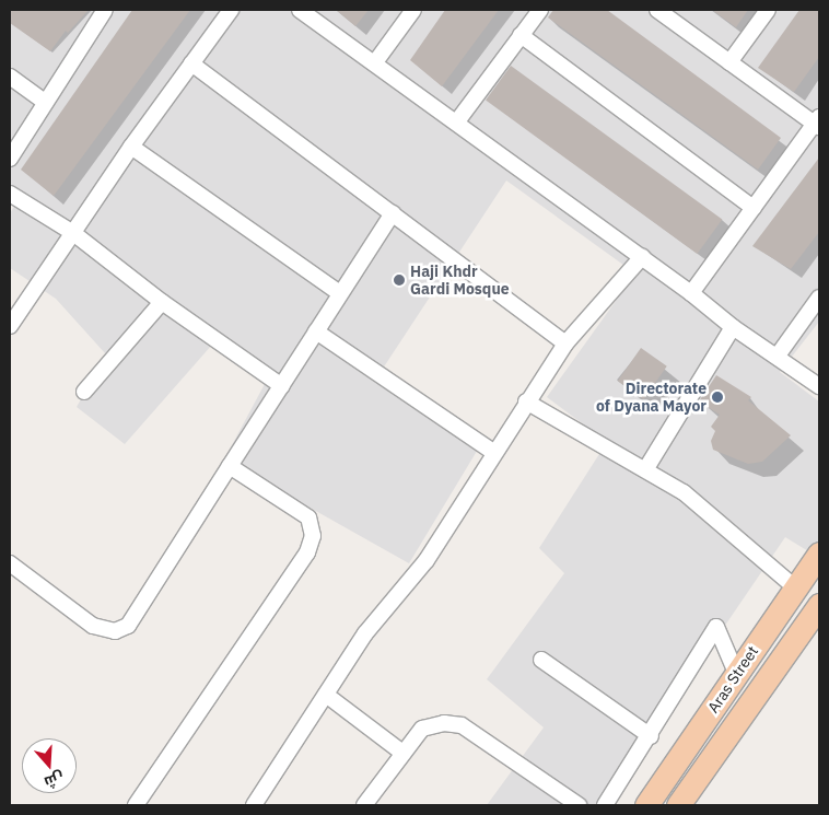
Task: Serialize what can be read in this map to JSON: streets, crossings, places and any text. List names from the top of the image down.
{
  "streets": {
    "main road": ["Aras Street"]
  },
  "places": ["Haji Khdr Gardi Mosque", "Directorate of Dyana Mayor"],
  "north": "bottom"
}
